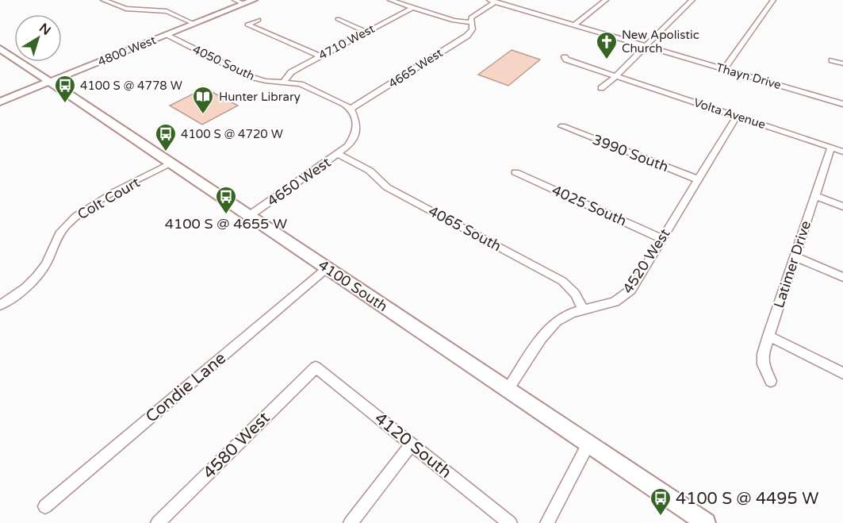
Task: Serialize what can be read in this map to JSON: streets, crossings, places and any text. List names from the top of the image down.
{
  "streets": {
    "main road": ["4800 West", "4100 South"],
    "street": [
      "4710 West",
      "4050 South",
      "4665 West",
      "Thayn Drive",
      "Volta Avenue",
      "3990 South",
      "4650 West",
      "Colt Court",
      "4025 South",
      "4065 South",
      "4520 West",
      "Latimer Drive",
      "Condie Lane",
      "4580 West",
      "4120 South"
    ]
  },
  "crossings": [
    ["4710 West", "4050 South"],
    ["4800 West", "4050 South"],
    ["4800 West", "4100 South"],
    ["4050 South", "4665 West"],
    ["4050 South", "4650 West"],
    ["4665 West", "Thayn Drive"],
    ["4665 West", "4650 West"],
    ["Volta Avenue", "4520 West"],
    ["Volta Avenue", "Latimer Drive"],
    ["3990 South", "4520 West"],
    ["4650 West", "4065 South"],
    ["4650 West", "4100 South"],
    ["Colt Court", "4100 South"],
    ["4025 South", "4520 West"],
    ["4065 South", "4520 West"],
    ["4520 West", "4100 South"],
    ["4100 South", "Condie Lane"],
    ["4580 West", "4120 South"]
  ],
  "places": {
    "church": ["New Apolistic Church"],
    "bus stop": [
      "4100 S @ 4778 W",
      "4100 S @ 4720 W",
      "4100 S @ 4655 W",
      "4100 S @ 4495 W"
    ],
    "library": ["Hunter Library"]
  },
  "north": "top right"
}
